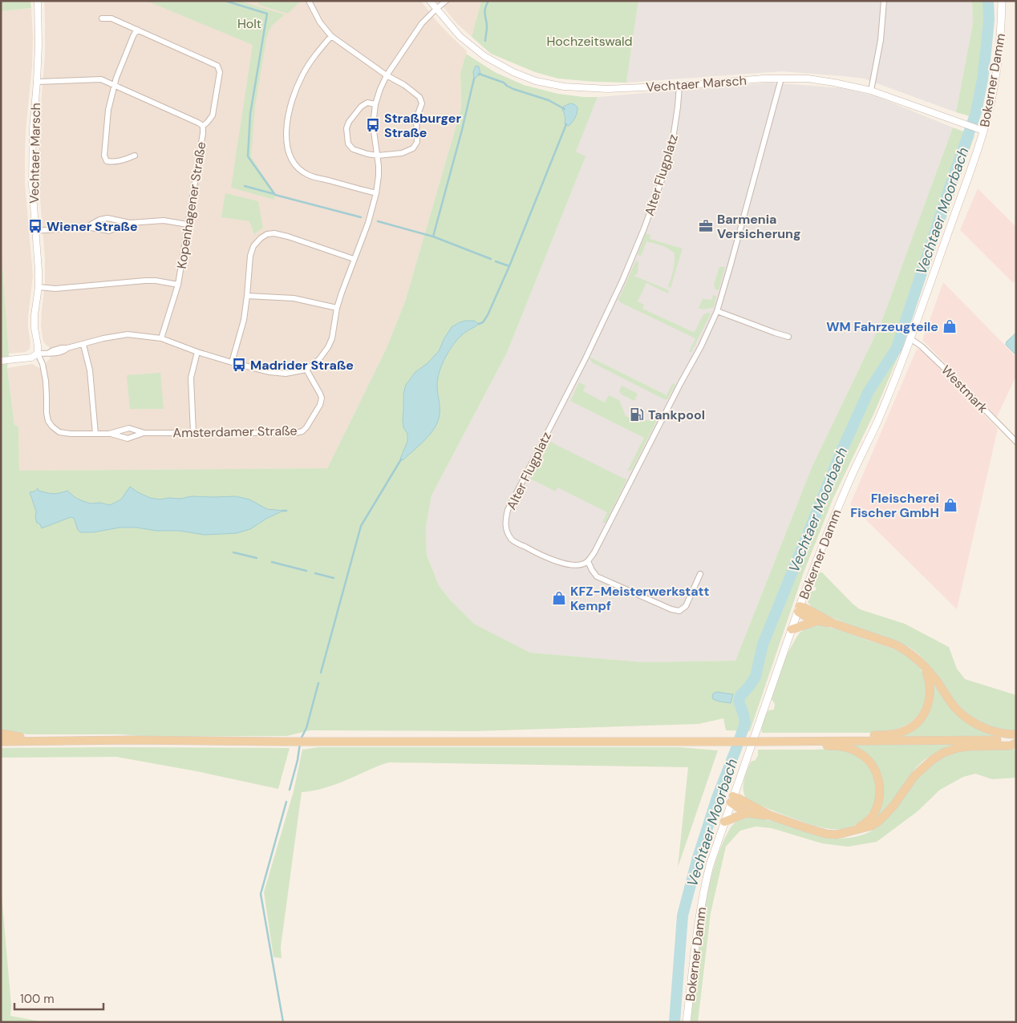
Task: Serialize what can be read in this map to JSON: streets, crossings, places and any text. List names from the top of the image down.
{
  "streets": {
    "main road": ["Bokerner Damm"],
    "street": [
      "Vechtaer Marsch",
      "Alter Flugplatz",
      "Kopenhagener Straße",
      "Westmark",
      "Amsterdamer Straße"
    ]
  },
  "crossings": [
    ["Bokerner Damm", "Vechtaer Marsch"],
    ["Bokerner Damm", "Westmark"],
    ["Vechtaer Marsch", "Alter Flugplatz"],
    ["Vechtaer Marsch", "Kopenhagener Straße"],
    ["Vechtaer Marsch", "Amsterdamer Straße"]
  ],
  "water": ["Vechtaer Moorbach"],
  "parks": ["Holt", "Hochzeitswald"],
  "places": {
    "bus stop": ["Straßburger Straße", "Wiener Straße", "Madrider Straße"],
    "office": ["Barmenia Versicherung"],
    "shop": ["WM Fahrzeugteile", "Fleischerei Fischer GmbH", "KFZ-Meisterwerkstatt Kempf"],
    "fuel station": ["Tankpool"]
  },
  "scale_bar": "100 m"
}
